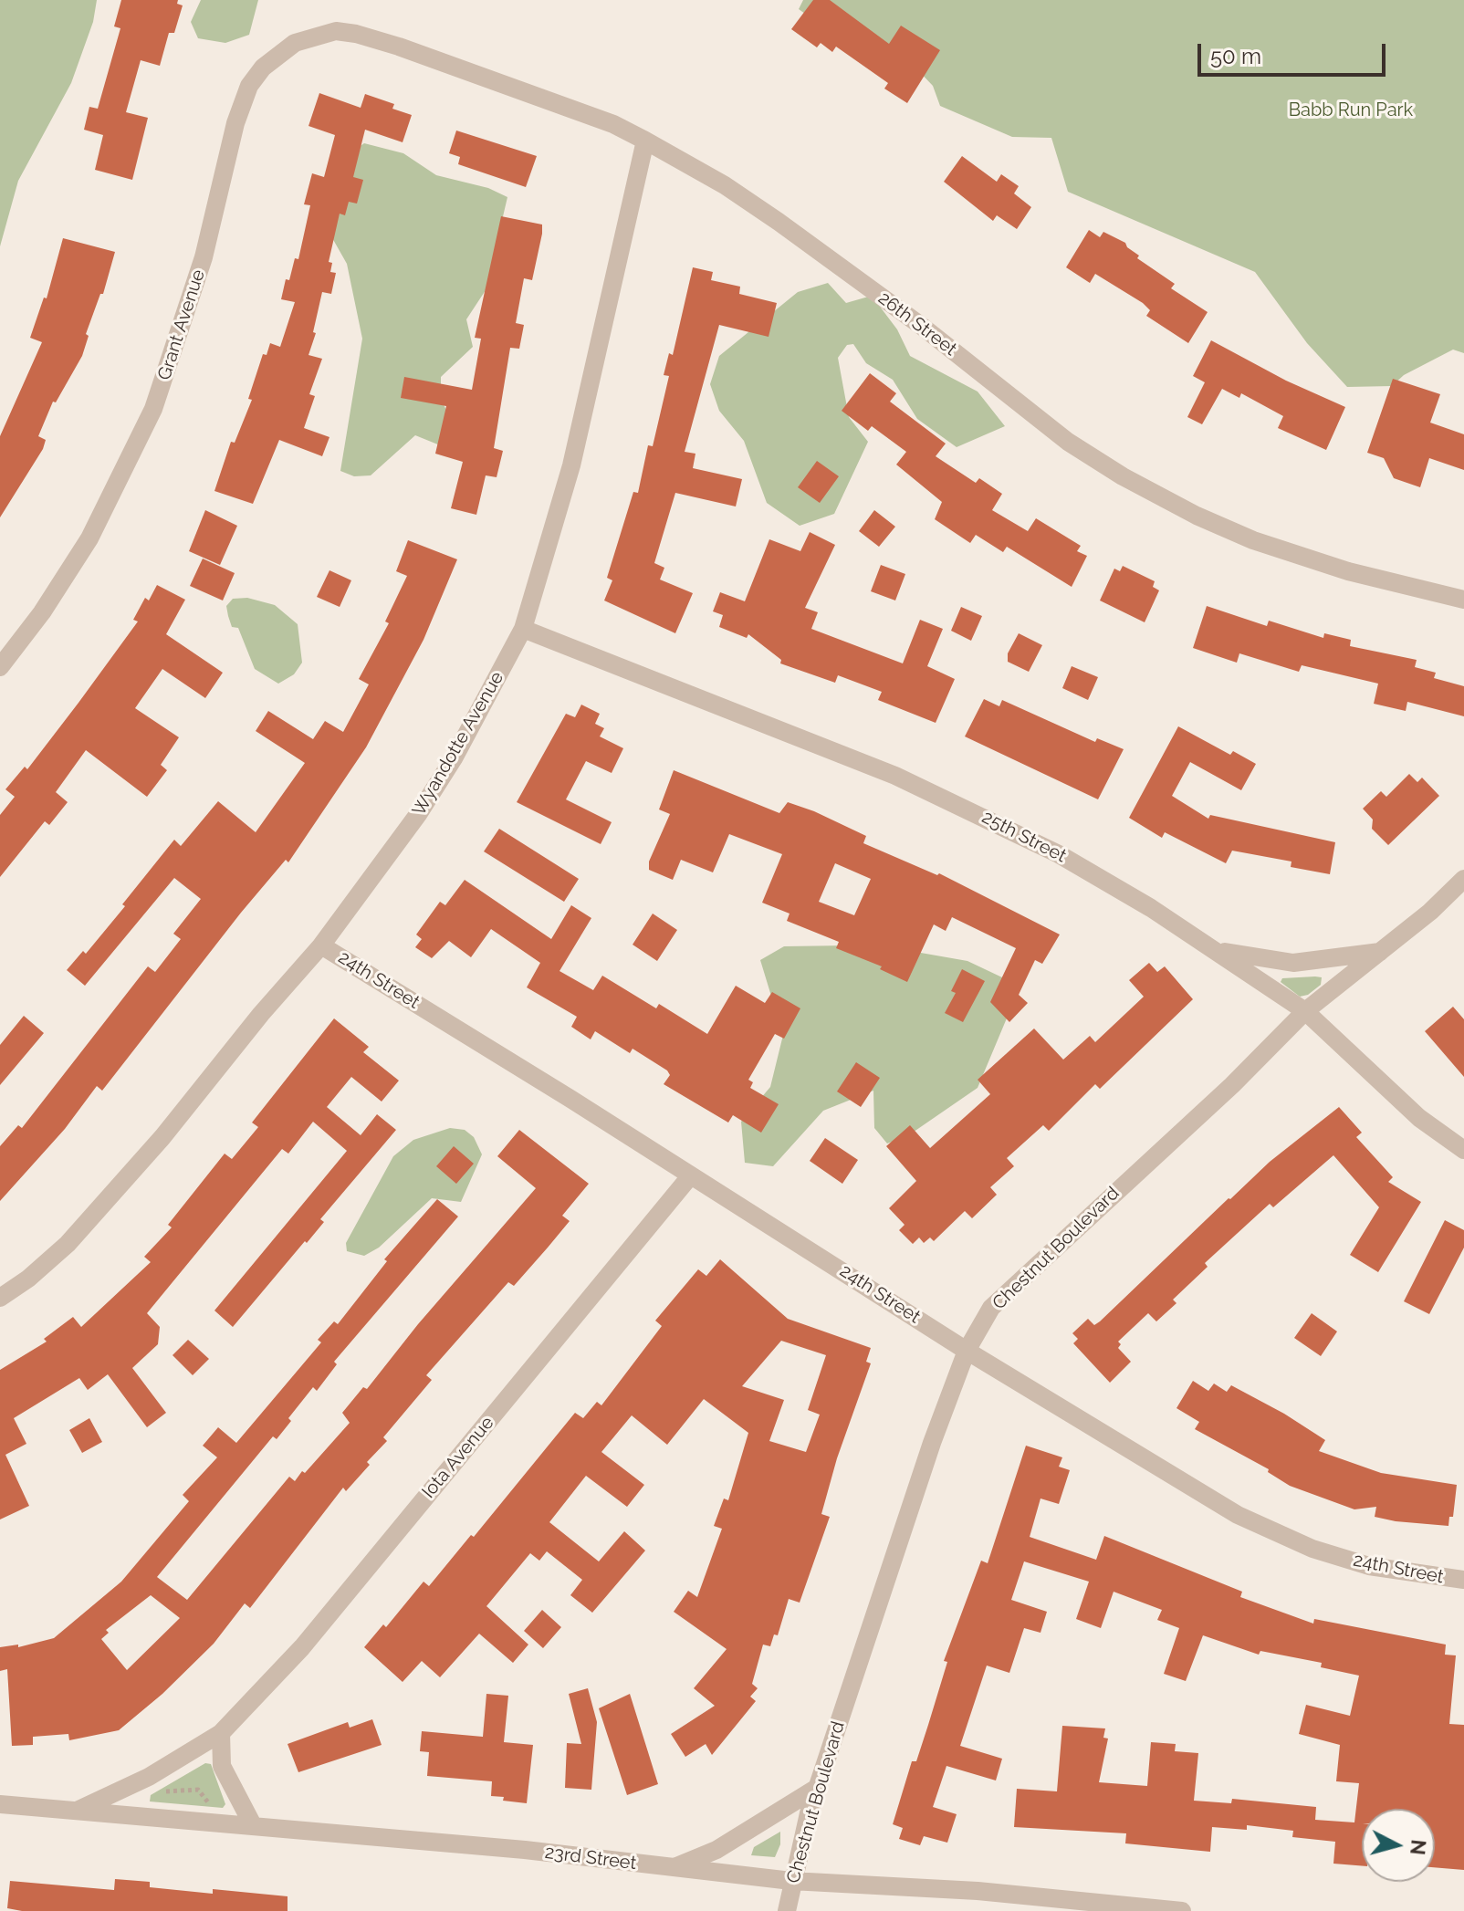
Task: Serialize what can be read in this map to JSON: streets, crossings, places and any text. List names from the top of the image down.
{
  "streets": {
    "street": [
      "26th Street",
      "Grant Avenue",
      "Wyandotte Avenue",
      "25th Street",
      "24th Street",
      "Chestnut Boulevard",
      "Iota Avenue",
      "23rd Street"
    ]
  },
  "crossings": [
    ["26th Street", "Grant Avenue"],
    ["26th Street", "Wyandotte Avenue"],
    ["Wyandotte Avenue", "25th Street"],
    ["Wyandotte Avenue", "24th Street"],
    ["25th Street", "Chestnut Boulevard"],
    ["24th Street", "Chestnut Boulevard"],
    ["24th Street", "Iota Avenue"],
    ["Chestnut Boulevard", "23rd Street"],
    ["Iota Avenue", "23rd Street"]
  ],
  "parks": ["Babb Run Park"],
  "scale_bar": "50 m",
  "north": "right"
}
